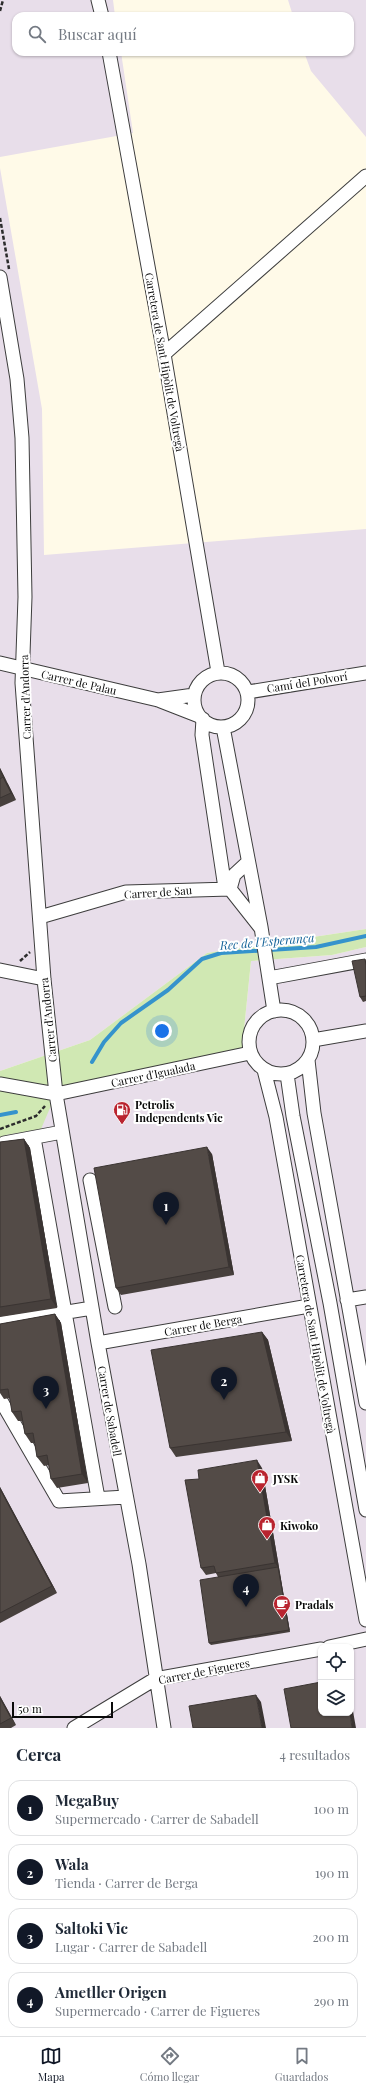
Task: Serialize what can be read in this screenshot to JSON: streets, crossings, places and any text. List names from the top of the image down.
{
  "streets": {
    "street": [
      "Carretera de Sant Hipòlit de Voltregà",
      "Carrer de Palau",
      "Camí del Polvorí",
      "Carrer d'Andorra",
      "Carrer de Sau",
      "Carrer d'Igualada",
      "Carrer de Berga",
      "Carrer de Sabadell",
      "Carrer de Figueres"
    ]
  },
  "crossings": [
    ["Carretera de Sant Hipòlit de Voltregà", "Carrer de Palau"],
    ["Carretera de Sant Hipòlit de Voltregà", "Camí del Polvorí"],
    ["Carretera de Sant Hipòlit de Voltregà", "Carrer d'Igualada"],
    ["Carretera de Sant Hipòlit de Voltregà", "Carrer de Berga"],
    ["Carrer de Palau", "Camí del Polvorí"],
    ["Carrer de Palau", "Carrer d'Andorra"],
    ["Carrer d'Andorra", "Carrer de Sau"],
    ["Carrer d'Andorra", "Carrer d'Igualada"],
    ["Carrer d'Andorra", "Carrer de Sabadell"],
    ["Carrer d'Igualada", "Carrer de Sabadell"],
    ["Carrer de Berga", "Carrer de Sabadell"],
    ["Carrer de Sabadell", "Carrer de Figueres"]
  ],
  "water": ["Rec de l'Esperança"],
  "places": {
    "fuel station": ["Petrolis Independents Vic"],
    "shop": ["JYSK", "Kiwoko"],
    "cafe": ["Pradals"]
  },
  "scale_bar": "50 m",
  "page": {
    "search": "Buscar aquí",
    "pins": [
      "1",
      "2",
      "3",
      "4"
    ],
    "scale": "50 m",
    "heading": ["Cerca", "4 resultados"],
    "list": [
      {
        "mark": "1",
        "name": "MegaBuy",
        "note": "Supermercado · Carrer de Sabadell",
        "value": "100 m"
      },
      {
        "mark": "2",
        "name": "Wala",
        "note": "Tienda · Carrer de Berga",
        "value": "190 m"
      },
      {
        "mark": "3",
        "name": "Saltoki Vic",
        "note": "Lugar · Carrer de Sabadell",
        "value": "200 m"
      },
      {
        "mark": "4",
        "name": "Ametller Origen",
        "note": "Supermercado · Carrer de Figueres",
        "value": "290 m"
      }
    ],
    "nav": ["Mapa", "Cómo llegar", "Guardados"]
  }
}
